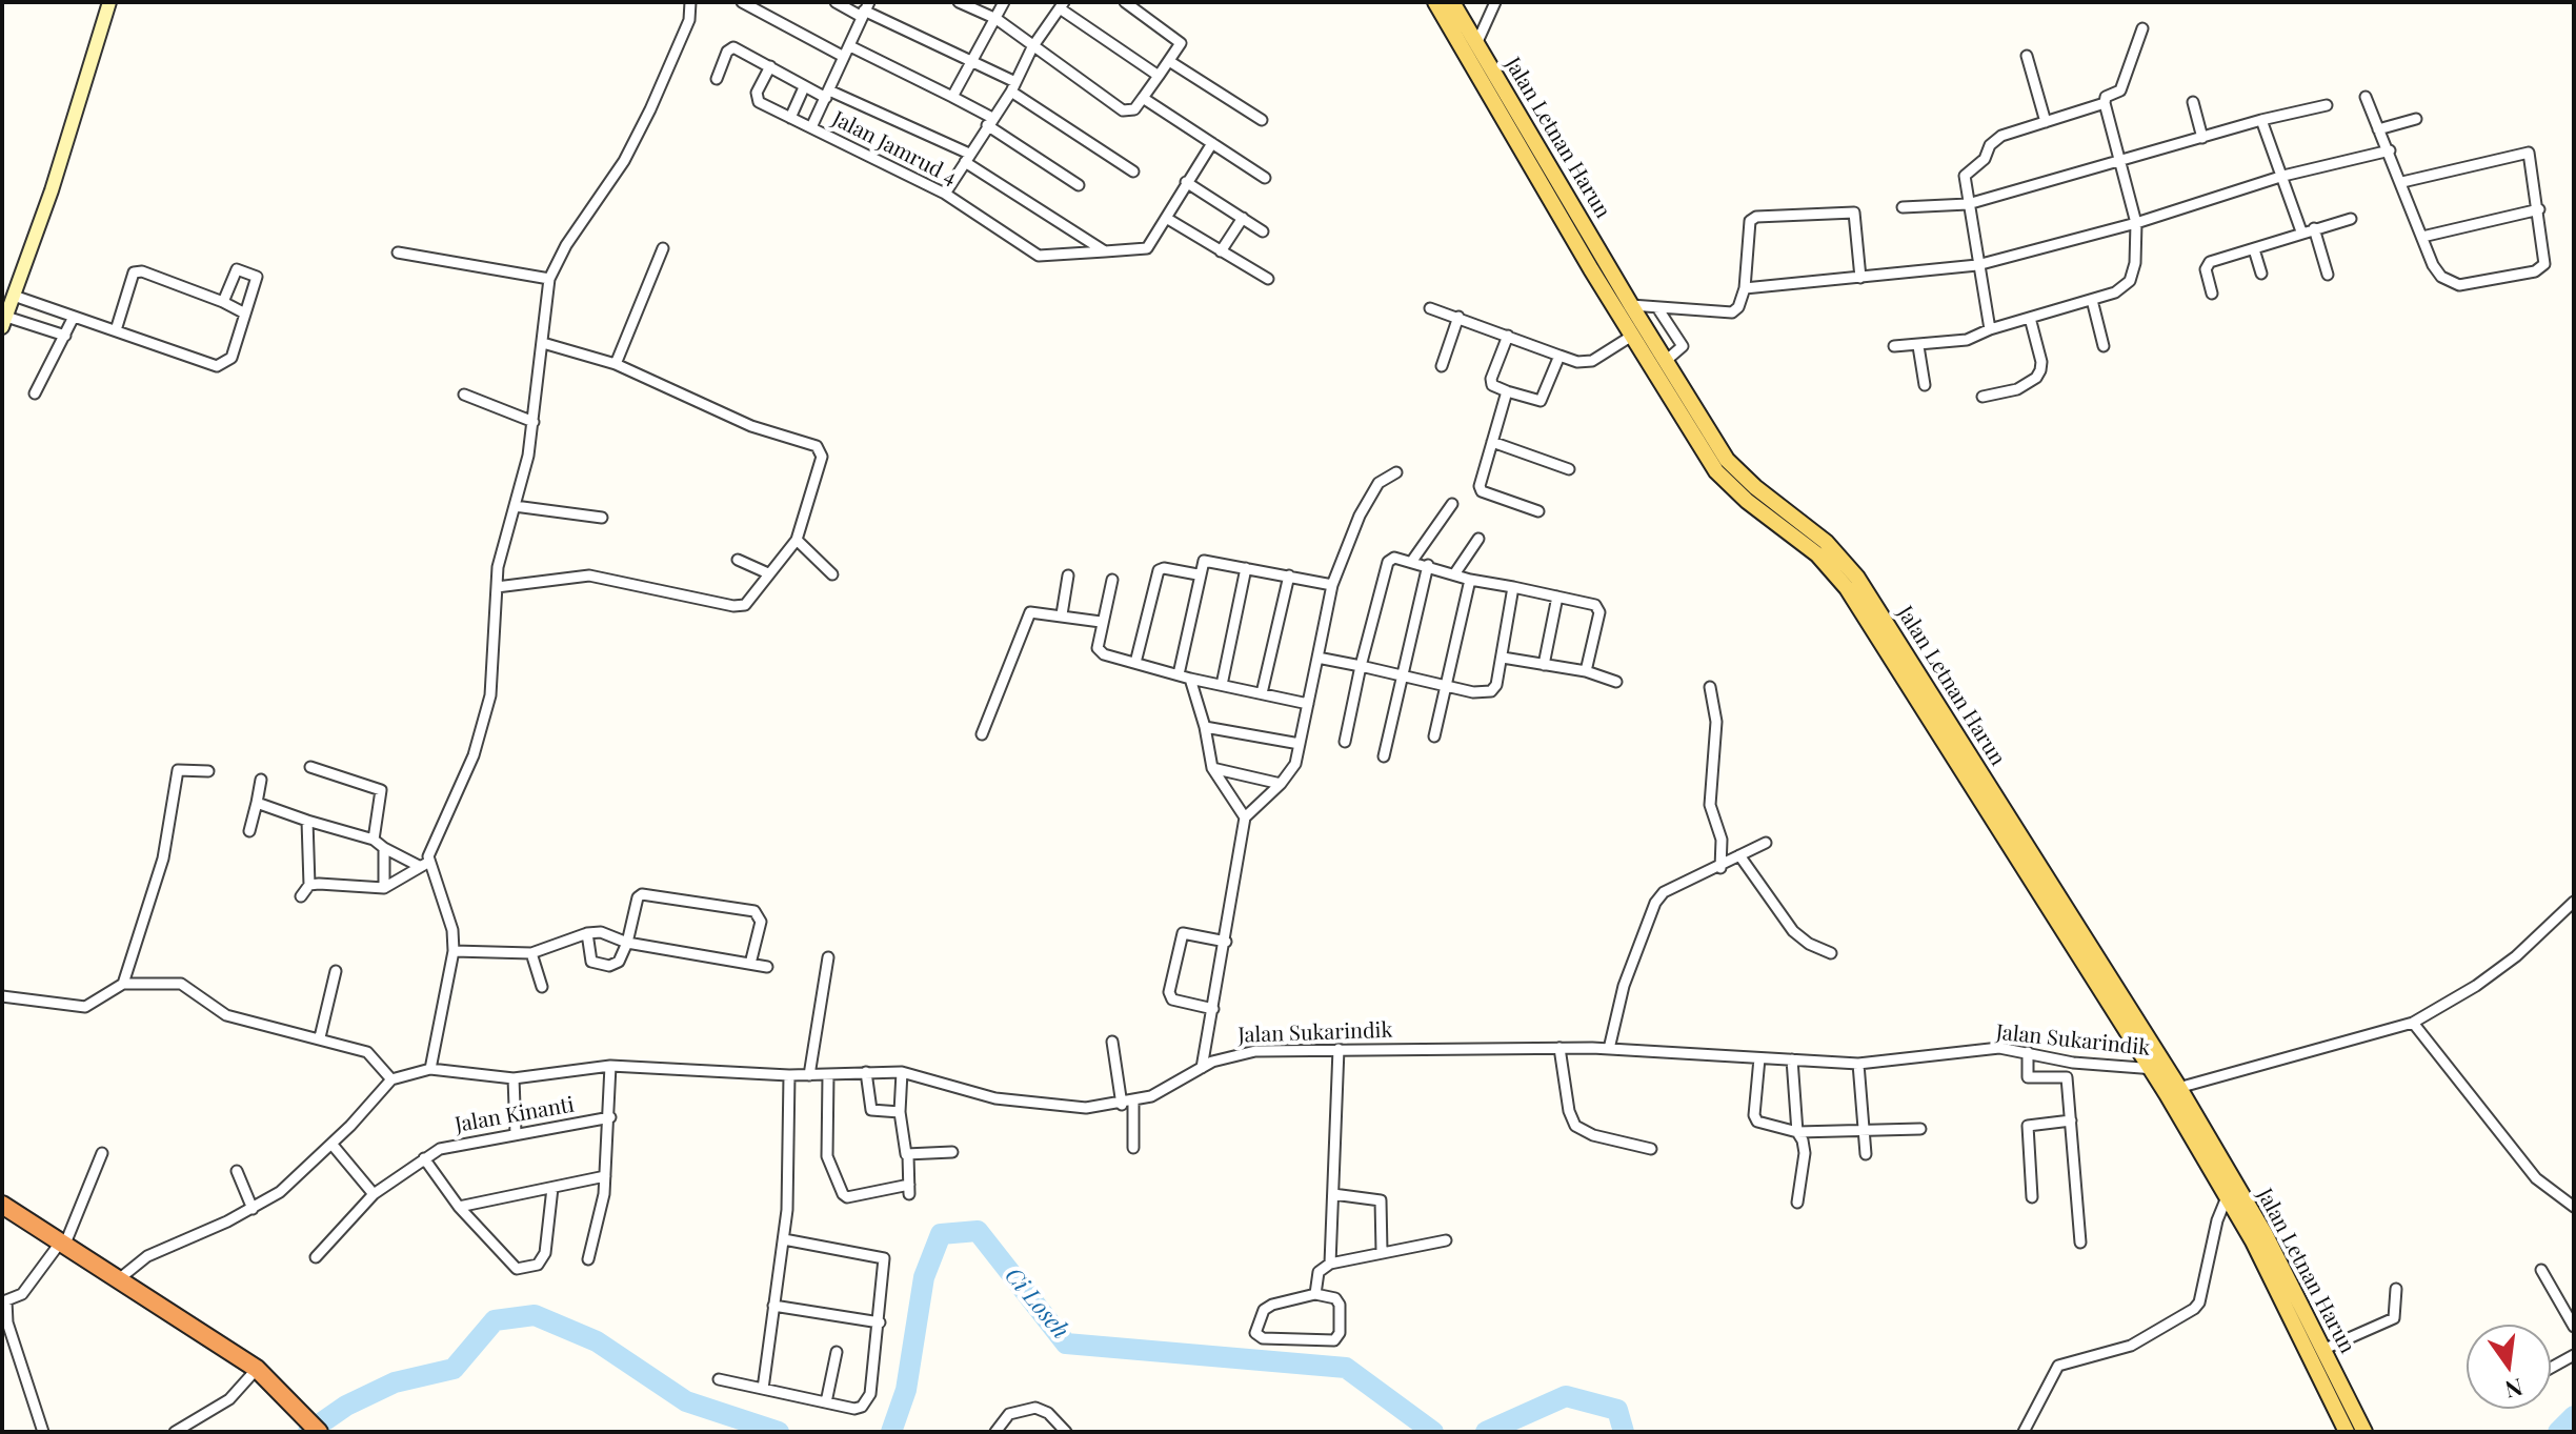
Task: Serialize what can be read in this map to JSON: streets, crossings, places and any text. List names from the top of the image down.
{
  "streets": {
    "main road": ["Jalan Letnan Harun"],
    "street": ["Jalan Jamrud 4", "Jalan Sukarindik", "Jalan Kinanti"]
  },
  "crossings": [
    ["Jalan Letnan Harun", "Jalan Sukarindik"]
  ],
  "water": ["Ci Loseh"],
  "north": "bottom"
}
